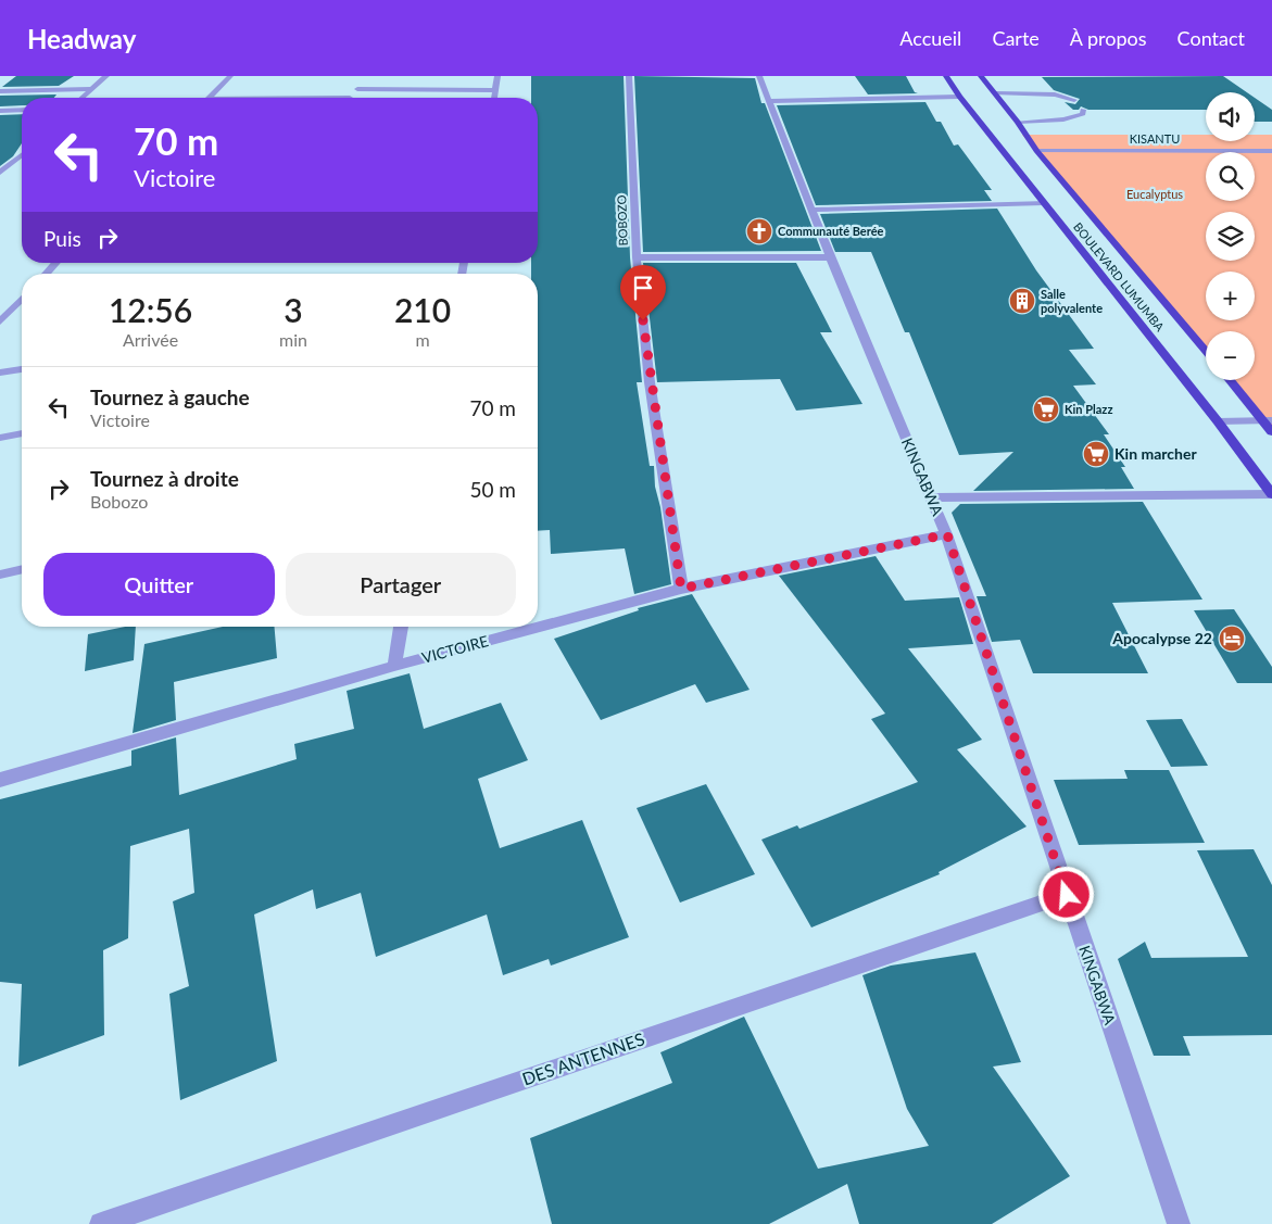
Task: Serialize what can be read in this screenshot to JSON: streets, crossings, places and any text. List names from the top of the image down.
{
  "streets": {
    "highway": ["BOULEVARD LUMUMBA"],
    "street": [
      "KISANTU",
      "BOBOZO",
      "KINGABWA",
      "VICTOIRE",
      "DES ANTENNES"
    ]
  },
  "crossings": [
    ["KISANTU", "BOULEVARD LUMUMBA"],
    ["BOBOZO", "VICTOIRE"],
    ["KINGABWA", "VICTOIRE"],
    ["KINGABWA", "DES ANTENNES"]
  ],
  "parks": ["Eucalyptus"],
  "places": {
    "church": ["Communauté Berée"],
    "building": ["Salle polyvalente"],
    "supermarket": ["Kin Plazz", "Kin marcher"],
    "hotel": ["Apocalypse 22"]
  },
  "page": {
    "header": "Headway",
    "nav": [
      "Accueil",
      "Carte",
      "À propos",
      "Contact"
    ],
    "map_buttons": ["+", "−"],
    "turn": ["70 m", "Victoire"],
    "then": "Puis",
    "eta": [
      "12:56",
      "Arrivée",
      "3",
      "min",
      "210",
      "m"
    ],
    "list": [
      {
        "name": "Tournez à gauche",
        "note": "Victoire",
        "value": "70 m"
      },
      {
        "name": "Tournez à droite",
        "note": "Bobozo",
        "value": "50 m"
      }
    ],
    "buttons": ["Quitter", "Partager"]
  }
}
